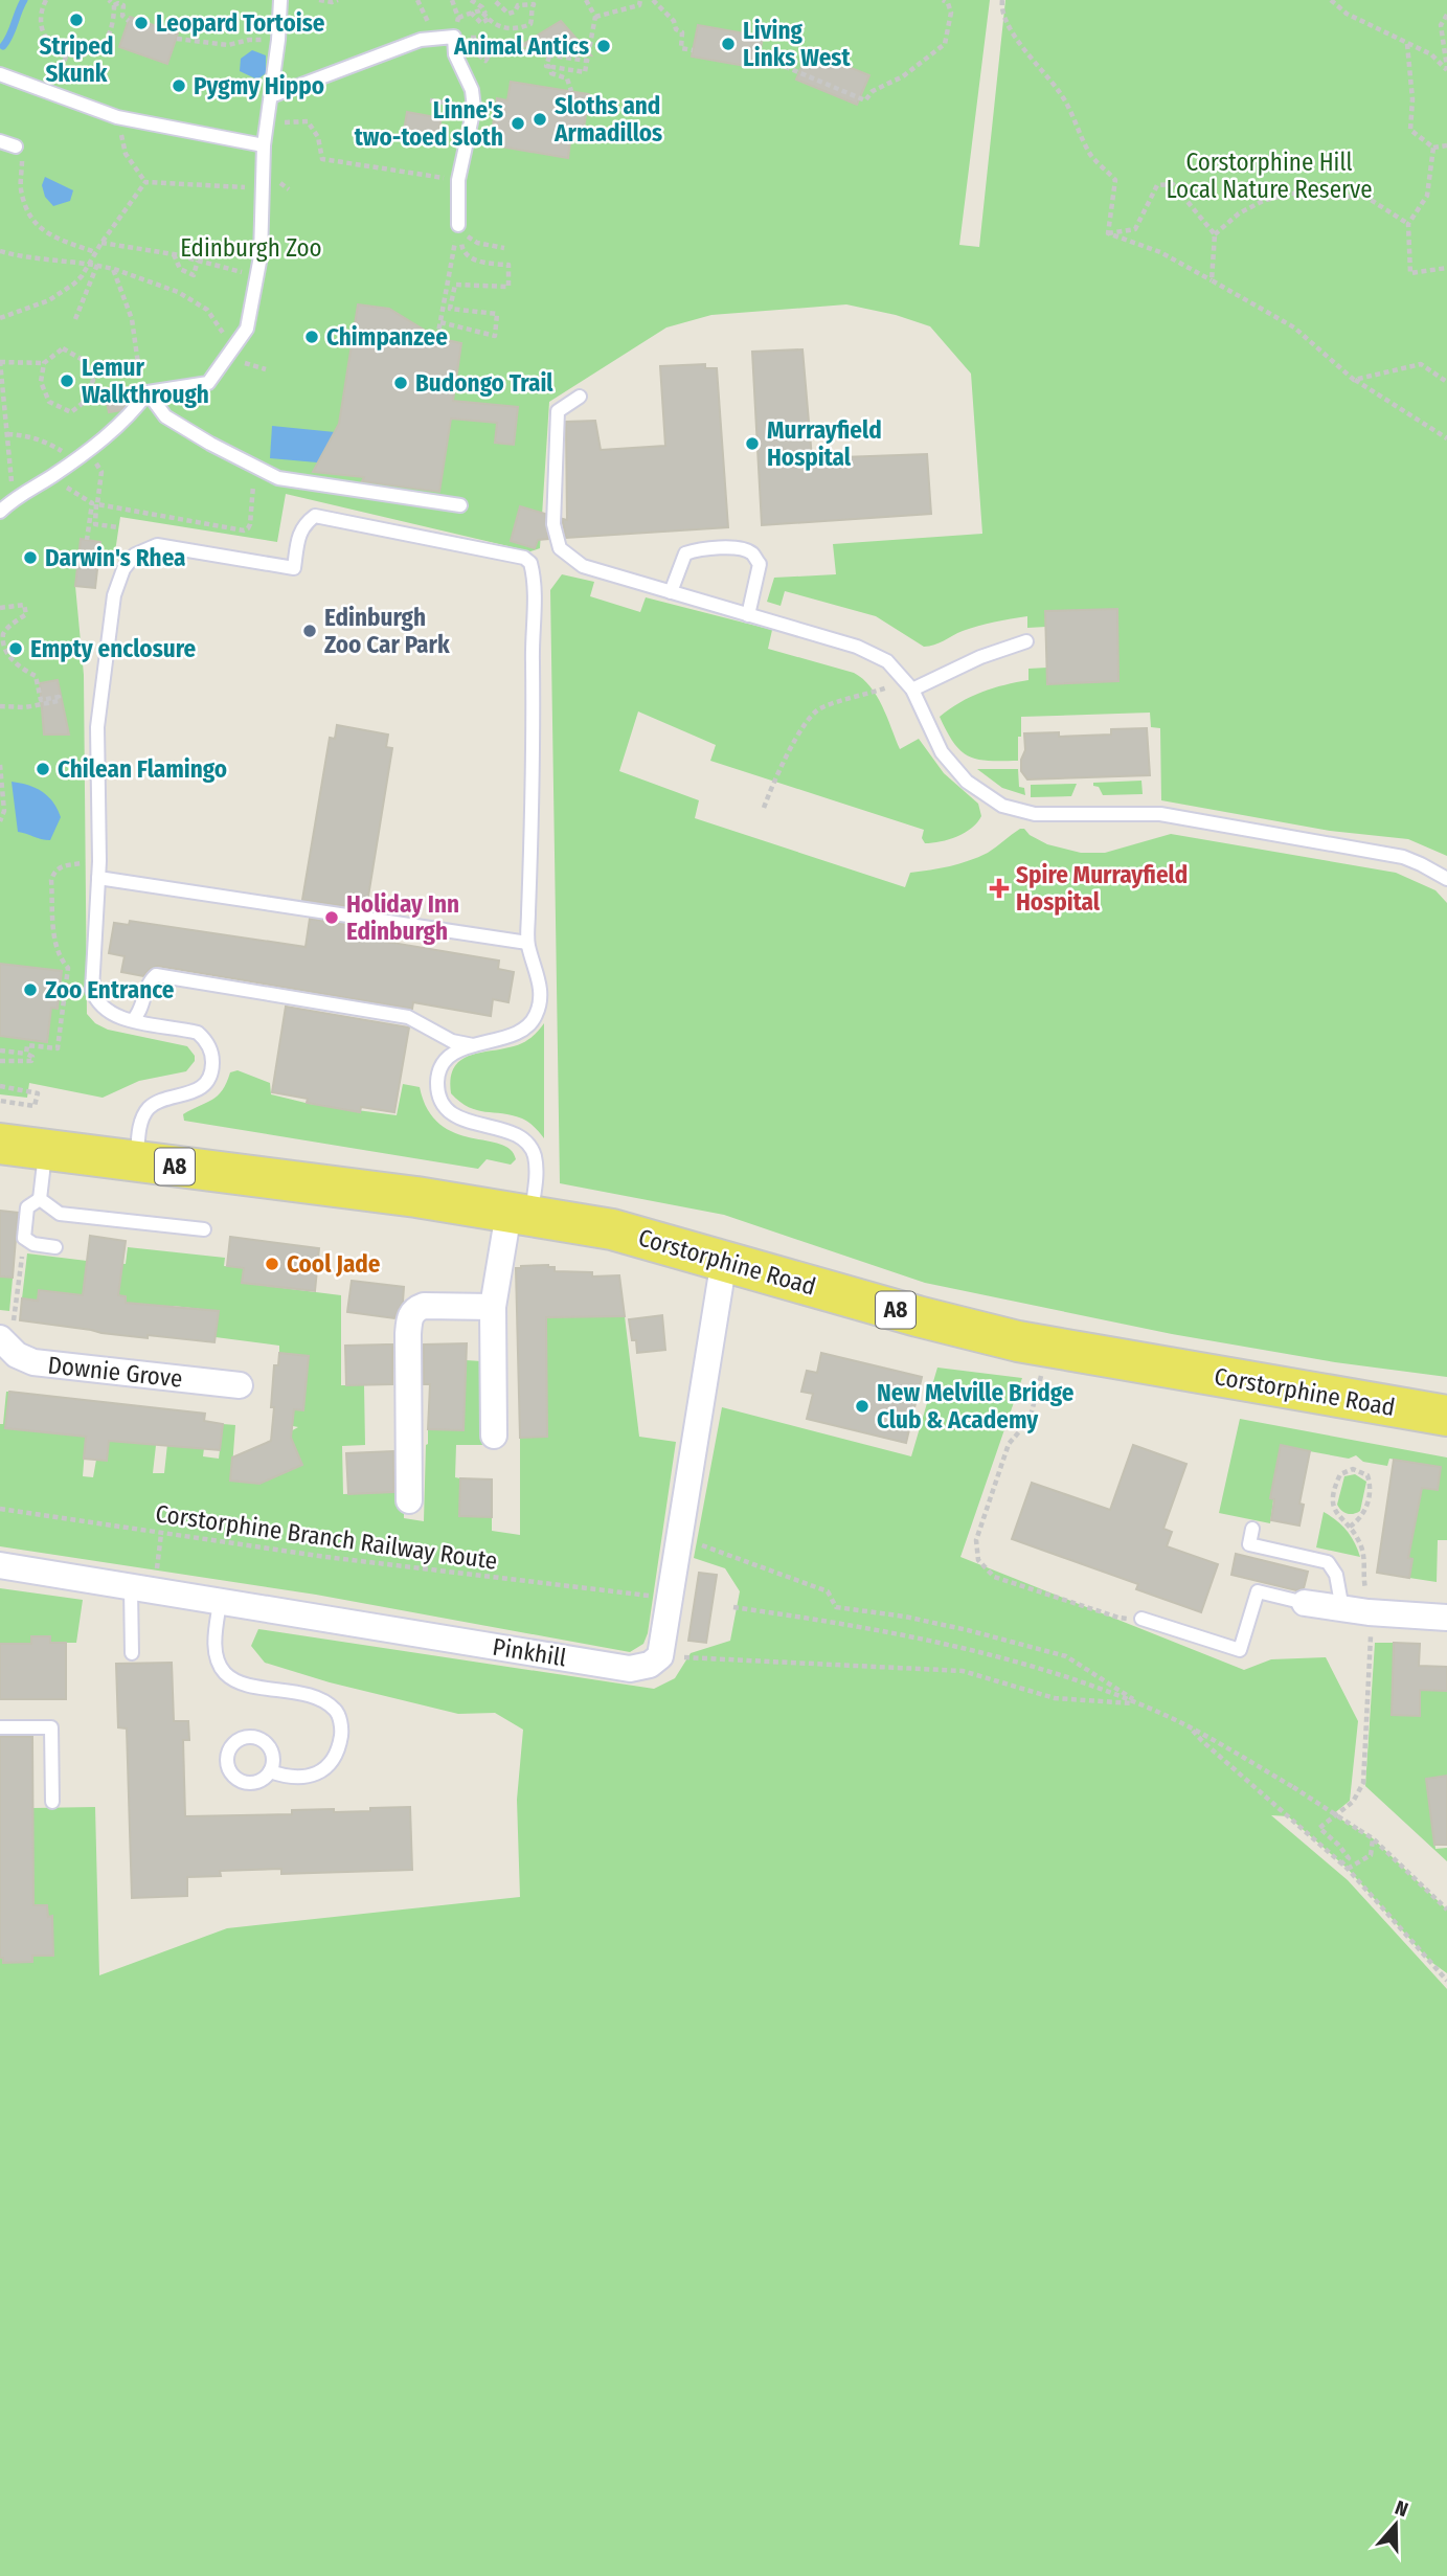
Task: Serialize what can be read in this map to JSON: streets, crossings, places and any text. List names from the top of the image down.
{
  "streets": {
    "main road": ["A8", "Corstorphine Road"],
    "street": ["Downie Grove", "Pinkhill"],
    "path": ["Corstorphine Branch Railway Route"]
  },
  "parks": ["Corstorphine Hill Local Nature Reserve", "Edinburgh Zoo"],
  "places": {
    "other": [
      "Striped Skunk",
      "Leopard Tortoise",
      "Living Links West",
      "Animal Antics",
      "Pygmy Hippo",
      "Sloths and Armadillos",
      "Linne's two-toed sloth",
      "Chimpanzee",
      "Lemur Walkthrough",
      "Budongo Trail",
      "Murrayfield Hospital",
      "Darwin's Rhea",
      "Edinburgh Zoo Car Park",
      "Empty enclosure",
      "Chilean Flamingo",
      "Holiday Inn Edinburgh",
      "Zoo Entrance",
      "Cool Jade",
      "New Melville Bridge Club & Academy"
    ],
    "health": ["Spire Murrayfield Hospital"]
  },
  "north": "top"
}
